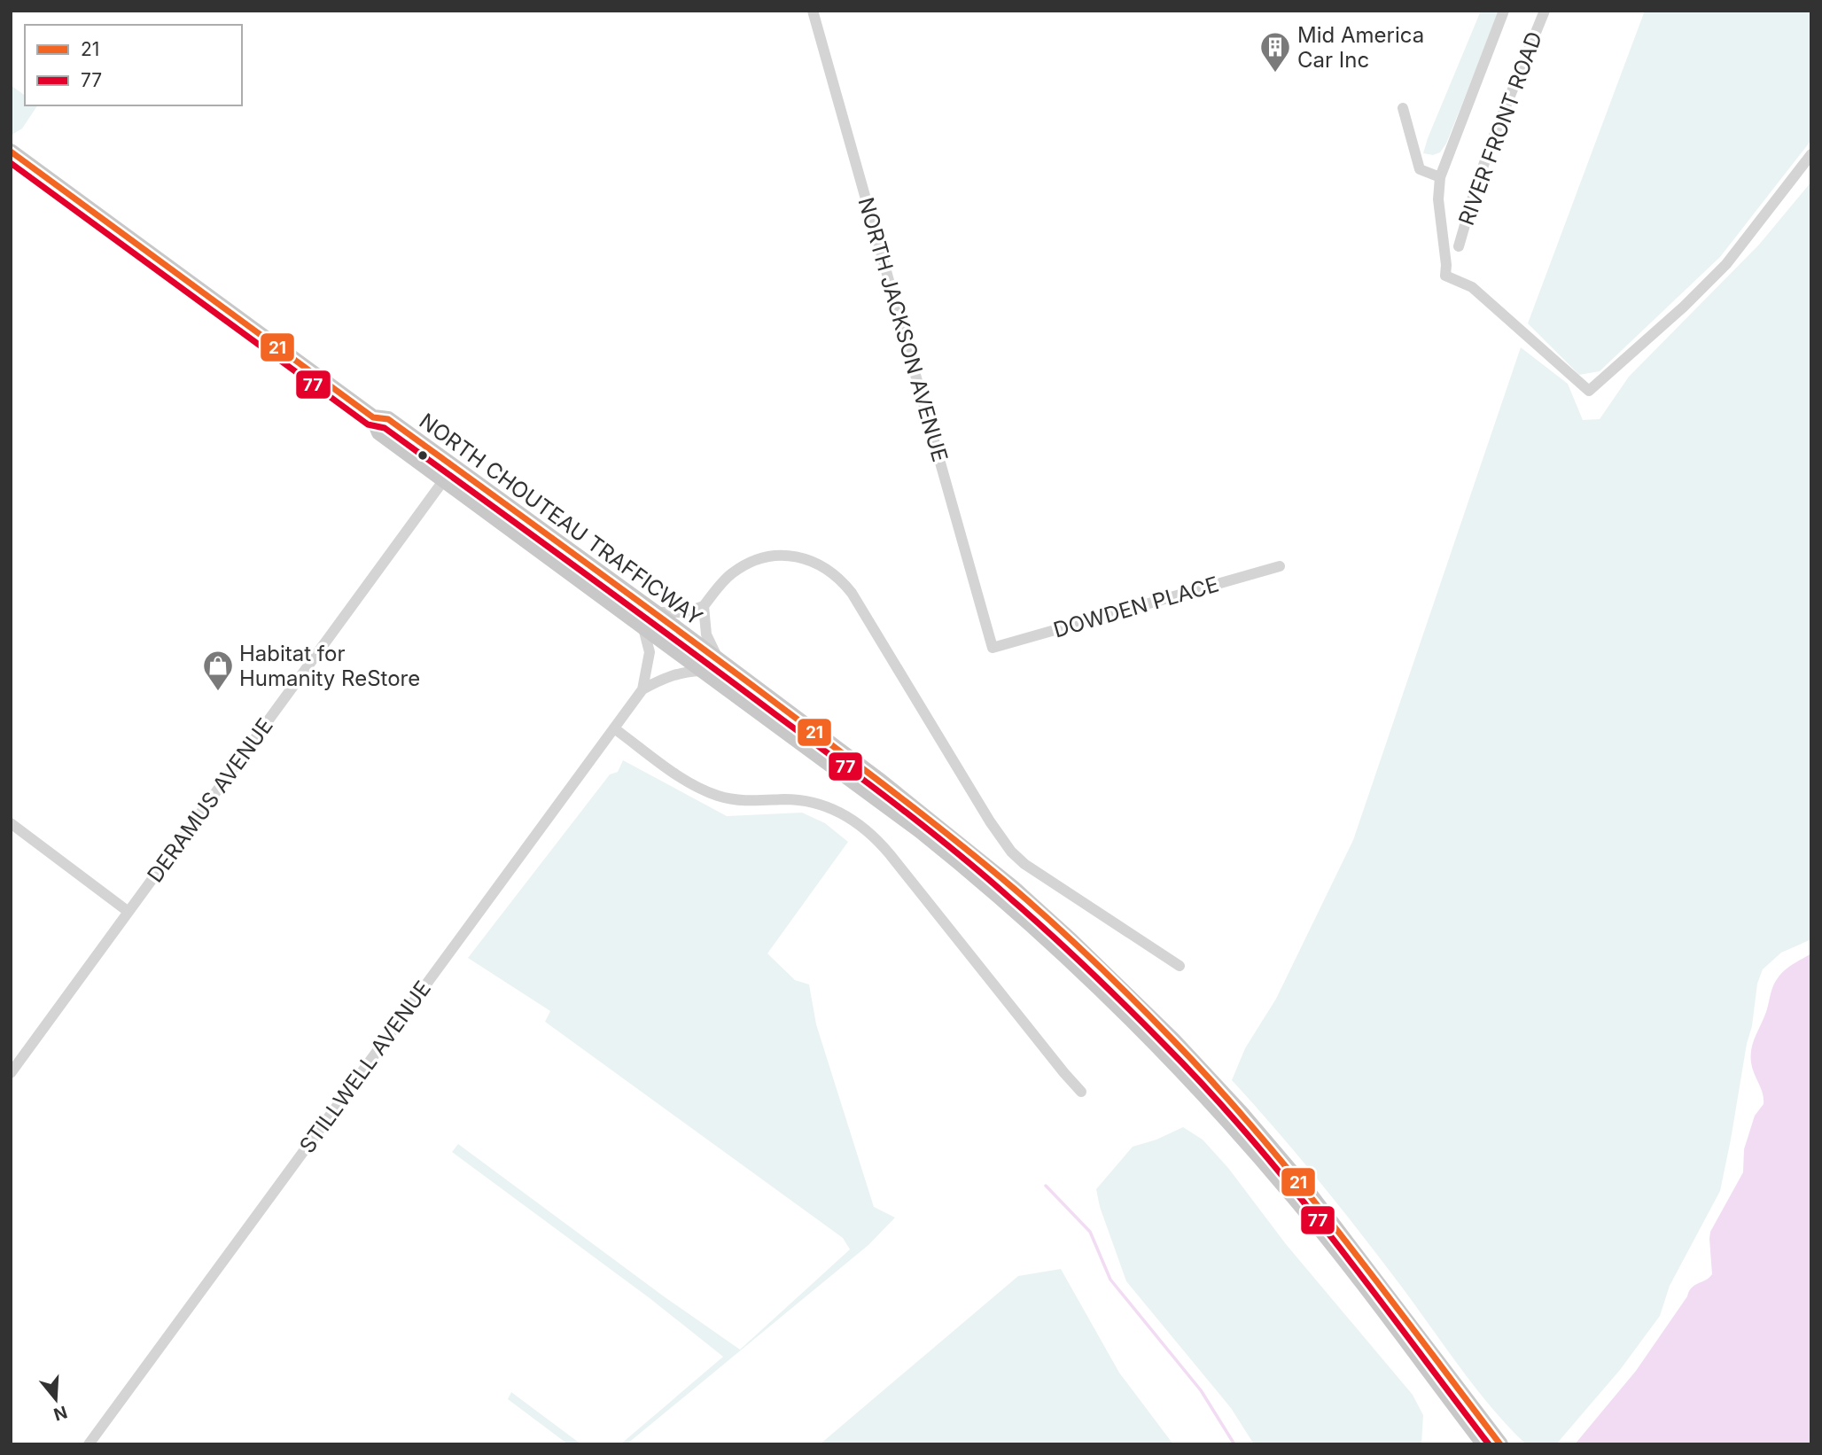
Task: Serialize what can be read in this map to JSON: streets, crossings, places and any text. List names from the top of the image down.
{
  "streets": {
    "main road": ["NORTH CHOUTEAU TRAFFICWAY"],
    "street": [
      "RIVER FRONT ROAD",
      "NORTH JACKSON AVENUE",
      "DOWDEN PLACE",
      "DERAMUS AVENUE",
      "STILLWELL AVENUE"
    ]
  },
  "crossings": [
    ["NORTH JACKSON AVENUE", "DOWDEN PLACE"],
    ["NORTH CHOUTEAU TRAFFICWAY", "DERAMUS AVENUE"],
    ["NORTH CHOUTEAU TRAFFICWAY", "STILLWELL AVENUE"]
  ],
  "places": {
    "building": ["Mid America Car Inc"],
    "shop": ["Habitat for Humanity ReStore"]
  },
  "lines": ["transit line 21", "transit line 77"],
  "legend": ["21", "77"],
  "north": "bottom"
}
